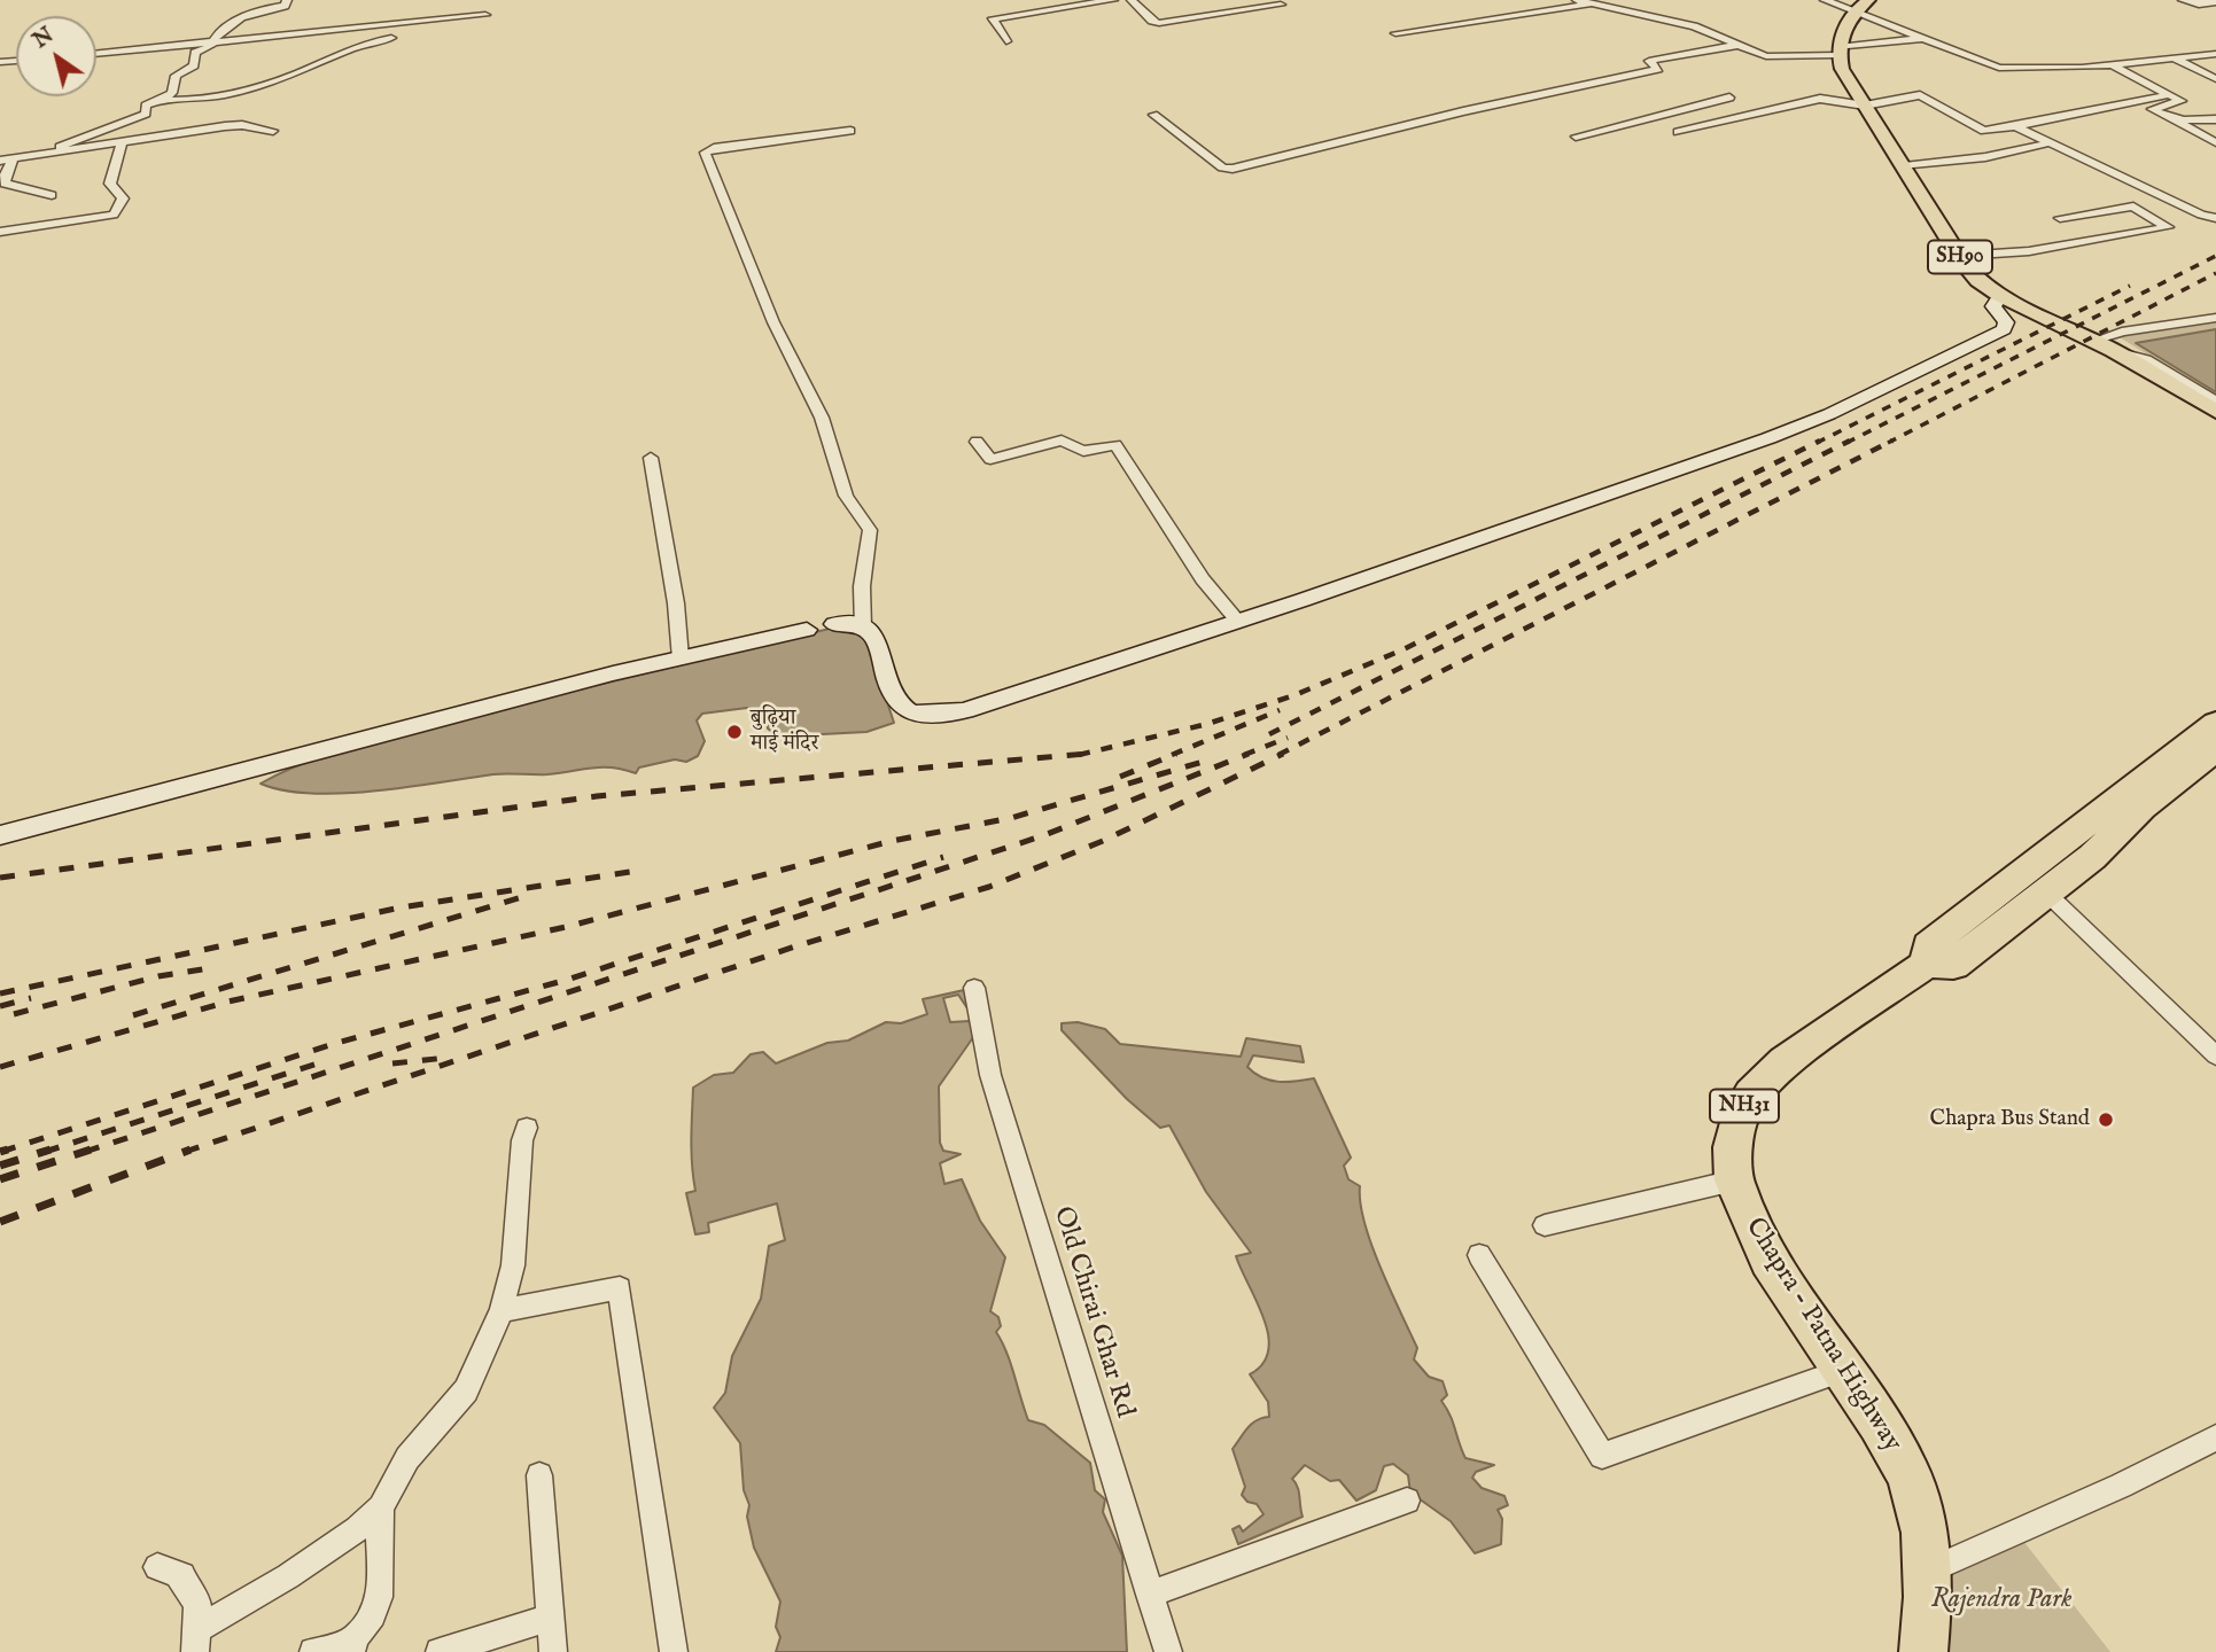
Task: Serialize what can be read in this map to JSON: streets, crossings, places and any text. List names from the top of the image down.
{
  "streets": {
    "highway": ["NH31", "Chapra - Patna Highway"],
    "main road": ["SH90"],
    "street": ["Old Chirai Ghar Rd"]
  },
  "parks": ["Rajendra Park"],
  "places": ["बुढ़िया माई मंदिर", "Chapra Bus Stand"],
  "north": "top left"
}
